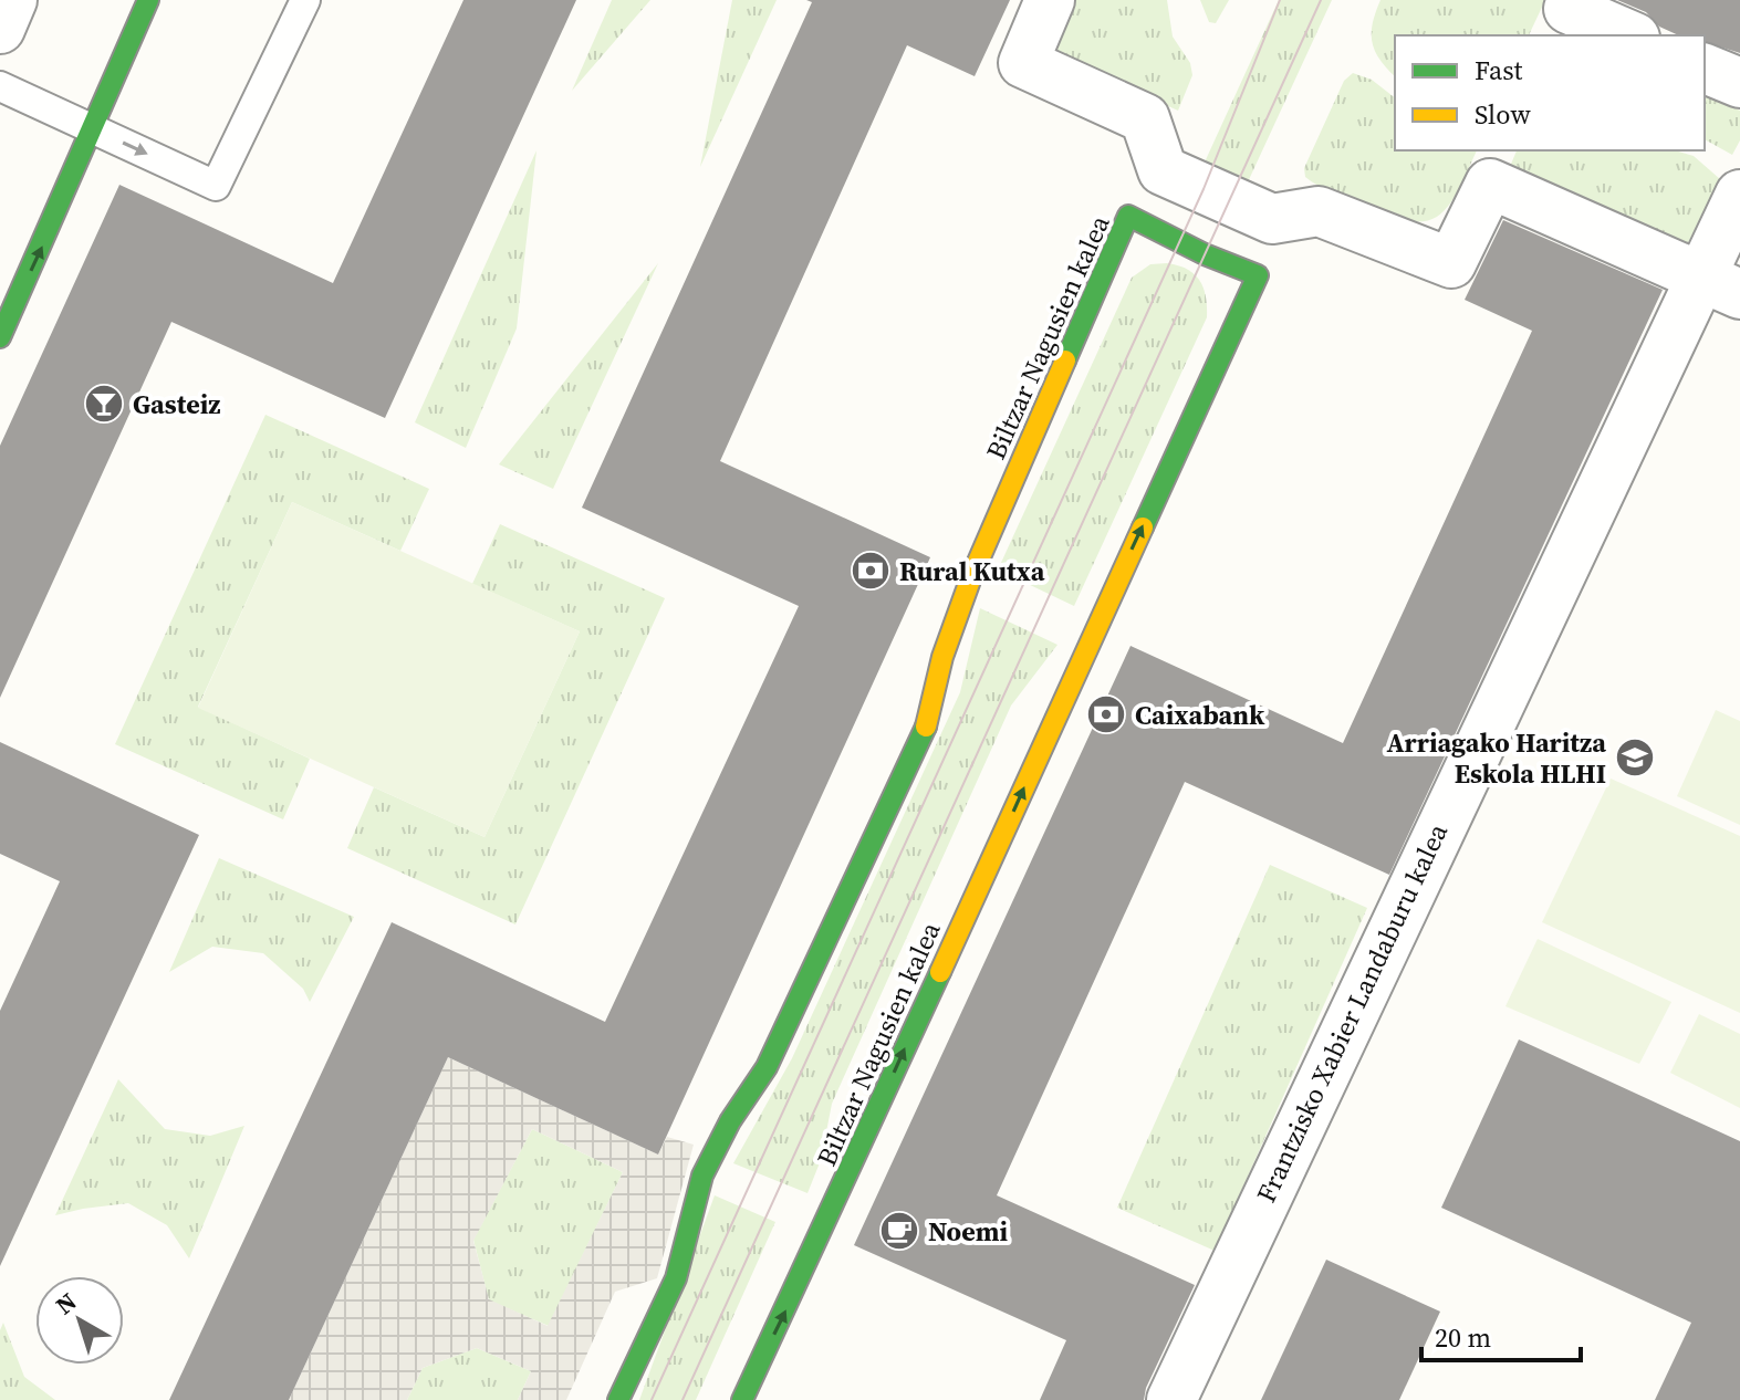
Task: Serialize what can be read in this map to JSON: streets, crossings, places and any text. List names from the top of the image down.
{
  "streets": {
    "street": ["Biltzar Nagusien kalea", "Frantzisko Xabier Landaburu kalea"]
  },
  "places": {
    "bar": ["Gasteiz"],
    "bank": ["Rural Kutxa", "Caixabank"],
    "school or university": ["Arriagako Haritza Eskola HLHI"],
    "cafe": ["Noemi"]
  },
  "legend": ["Fast", "Slow"],
  "scale_bar": "20 m",
  "north": "top left"
}
